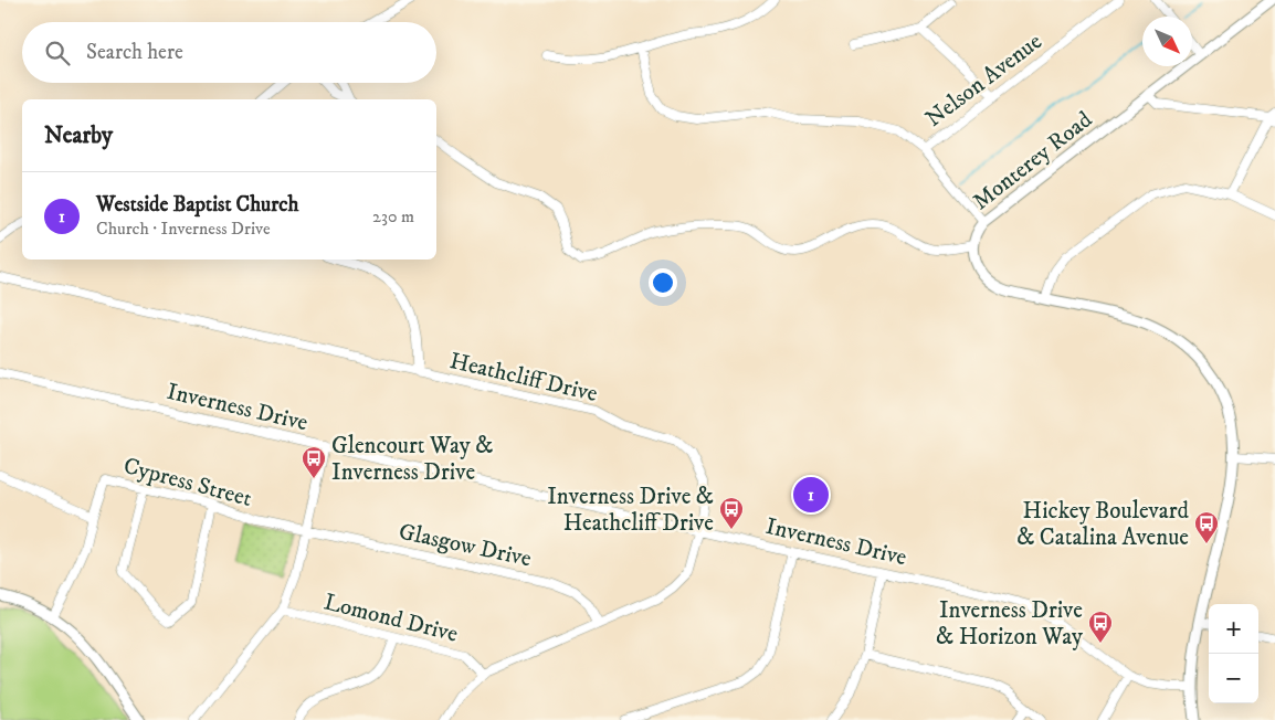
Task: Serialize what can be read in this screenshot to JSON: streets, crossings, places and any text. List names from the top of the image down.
{
  "streets": {
    "main road": ["Monterey Road"],
    "street": [
      "Nelson Avenue",
      "Heathcliff Drive",
      "Inverness Drive",
      "Cypress Street",
      "Glasgow Drive",
      "Lomond Drive"
    ]
  },
  "crossings": [
    ["Heathcliff Drive", "Inverness Drive"],
    ["Heathcliff Drive", "Glasgow Drive"],
    ["Heathcliff Drive", "Lomond Drive"],
    ["Cypress Street", "Glasgow Drive"]
  ],
  "places": {
    "bus stop": [
      "Glencourt Way & Inverness Drive",
      "Inverness Drive & Heathcliff Drive",
      "Hickey Boulevard & Catalina Avenue",
      "Inverness Drive & Horizon Way"
    ]
  },
  "north": "bottom right",
  "page": {
    "search": "Search here",
    "heading": "Nearby",
    "list": [
      {
        "mark": "1",
        "name": "Westside Baptist Church",
        "note": "Church · Inverness Drive",
        "value": "230 m"
      }
    ],
    "pins": "1",
    "map_buttons": ["+", "−"]
  }
}
